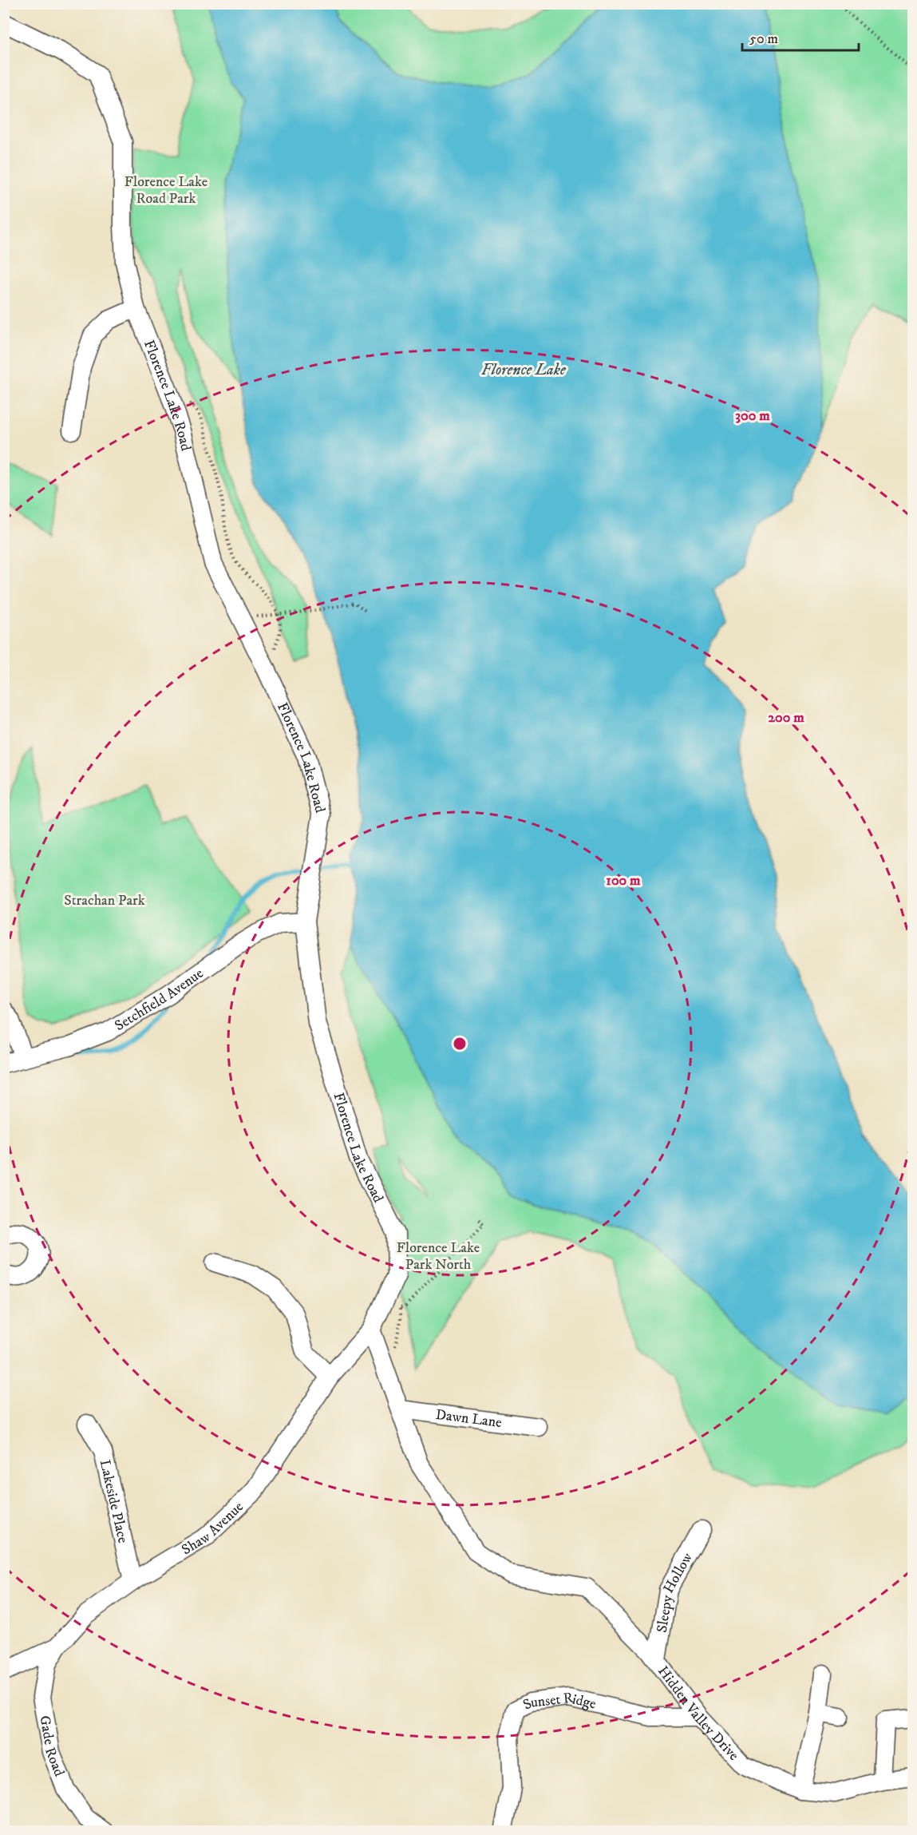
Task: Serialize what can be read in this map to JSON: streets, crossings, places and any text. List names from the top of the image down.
{
  "streets": {
    "street": [
      "Florence Lake Road",
      "Setchfield Avenue",
      "Dawn Lane",
      "Lakeside Place",
      "Shaw Avenue",
      "Sleepy Hollow",
      "Sunset Ridge",
      "Hidden Valley Drive",
      "Gade Road"
    ]
  },
  "crossings": [
    ["Florence Lake Road", "Setchfield Avenue"],
    ["Florence Lake Road", "Shaw Avenue"],
    ["Dawn Lane", "Hidden Valley Drive"],
    ["Lakeside Place", "Shaw Avenue"],
    ["Shaw Avenue", "Gade Road"],
    ["Sleepy Hollow", "Hidden Valley Drive"],
    ["Sunset Ridge", "Hidden Valley Drive"]
  ],
  "water": ["Florence Lake"],
  "parks": ["Florence Lake Road Park", "Strachan Park", "Florence Lake Park North"],
  "scale_bar": "50 m",
  "rings": ["300 m", "200 m", "100 m"]
}
